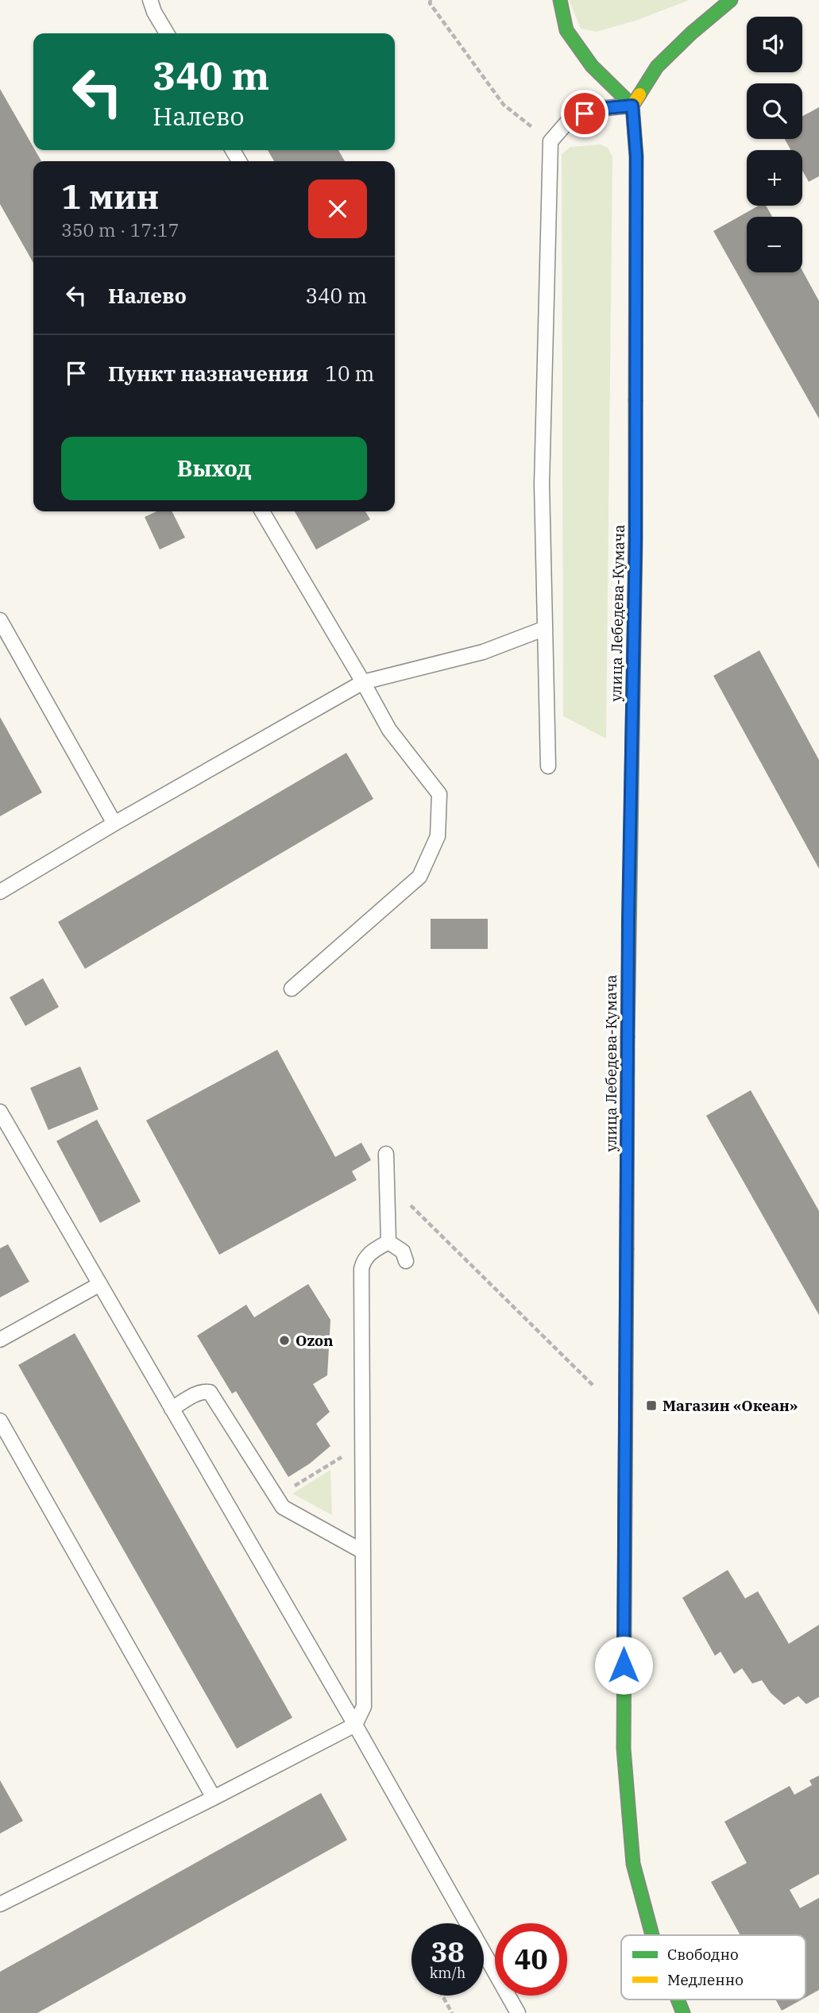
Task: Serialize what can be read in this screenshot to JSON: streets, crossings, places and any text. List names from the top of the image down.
{
  "streets": {
    "street": ["улица Лебедева-Кумача"]
  },
  "places": {
    "other": ["Ozon"],
    "transit": ["Магазин «Океан»"]
  },
  "legend": ["Свободно", "Медленно"],
  "page": {
    "map_buttons": ["+", "−"],
    "turn": ["340 m", "Налево"],
    "heading": ["1 мин", "350 m · 17:17"],
    "list": [
      {
        "name": "Налево",
        "value": "340 m"
      },
      {
        "name": "Пункт назначения",
        "value": "10 m"
      }
    ],
    "buttons": "Выход",
    "speed": "38 km/h",
    "limit": "40"
  }
}
